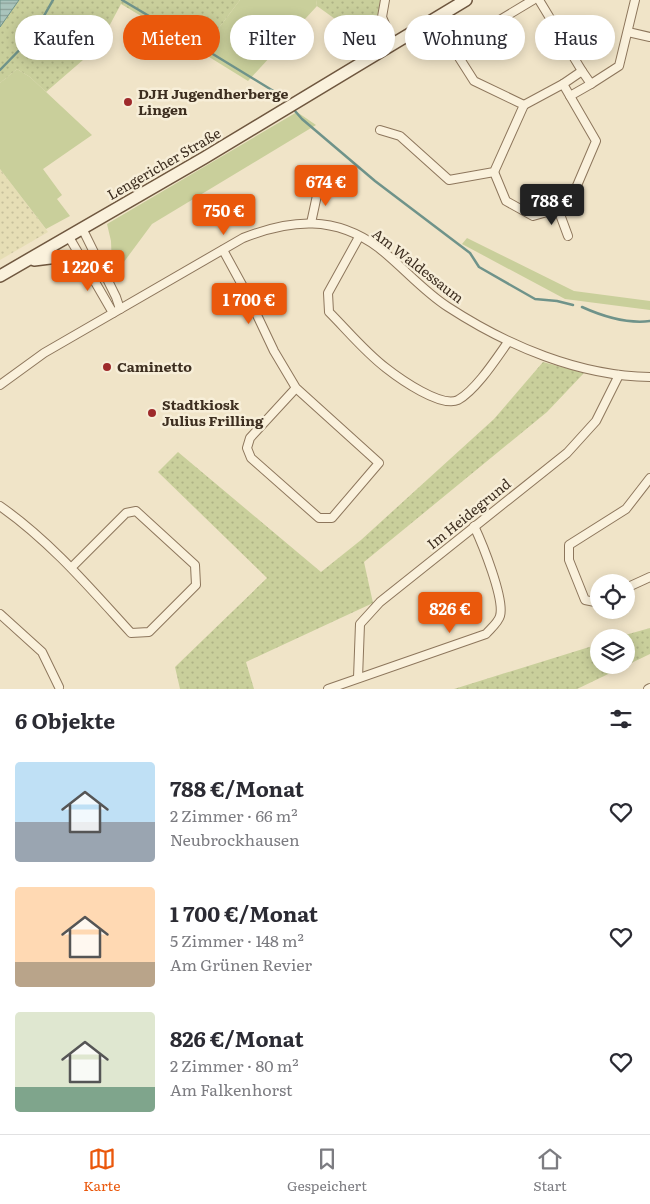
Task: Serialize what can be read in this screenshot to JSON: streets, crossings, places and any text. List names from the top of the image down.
{
  "streets": {
    "main road": ["Lengericher Straße"],
    "street": ["Am Waldessaum", "Im Heidegrund"]
  },
  "crossings": [
    ["Am Waldessaum", "Im Heidegrund"]
  ],
  "places": ["DJH Jugendherberge Lingen", "Caminetto", "Stadtkiosk Julius Frilling"],
  "page": {
    "chip": [
      "Kaufen",
      "Mieten",
      "Filter",
      "Neu",
      "Wohnung",
      "Haus"
    ],
    "price": [
      "674 €",
      "788 €",
      "750 €",
      "1 220 €",
      "1 700 €",
      "826 €"
    ],
    "heading": "6 Objekte",
    "list": [
      {
        "name": "788 €/Monat",
        "note": "2 Zimmer · 66 m² · Neubrockhausen"
      },
      {
        "name": "1 700 €/Monat",
        "note": "5 Zimmer · 148 m² · Am Grünen Revier"
      },
      {
        "name": "826 €/Monat",
        "note": "2 Zimmer · 80 m² · Am Falkenhorst"
      }
    ],
    "tabs": ["Karte", "Gespeichert", "Start"]
  }
}
